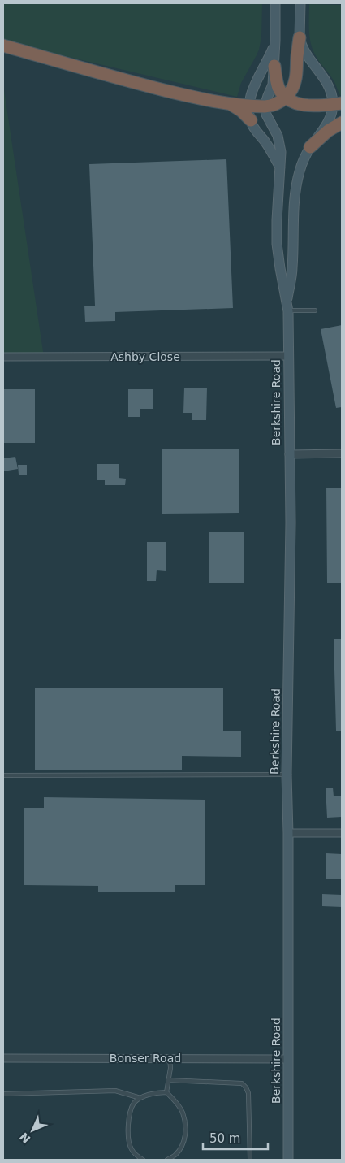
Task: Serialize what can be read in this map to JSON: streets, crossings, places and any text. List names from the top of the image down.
{
  "streets": {
    "main road": ["Berkshire Road"],
    "street": ["Ashby Close", "Bonser Road"]
  },
  "crossings": [
    ["Ashby Close", "Berkshire Road"],
    ["Berkshire Road", "Bonser Road"]
  ],
  "scale_bar": "50 m",
  "north": "bottom left"
}
